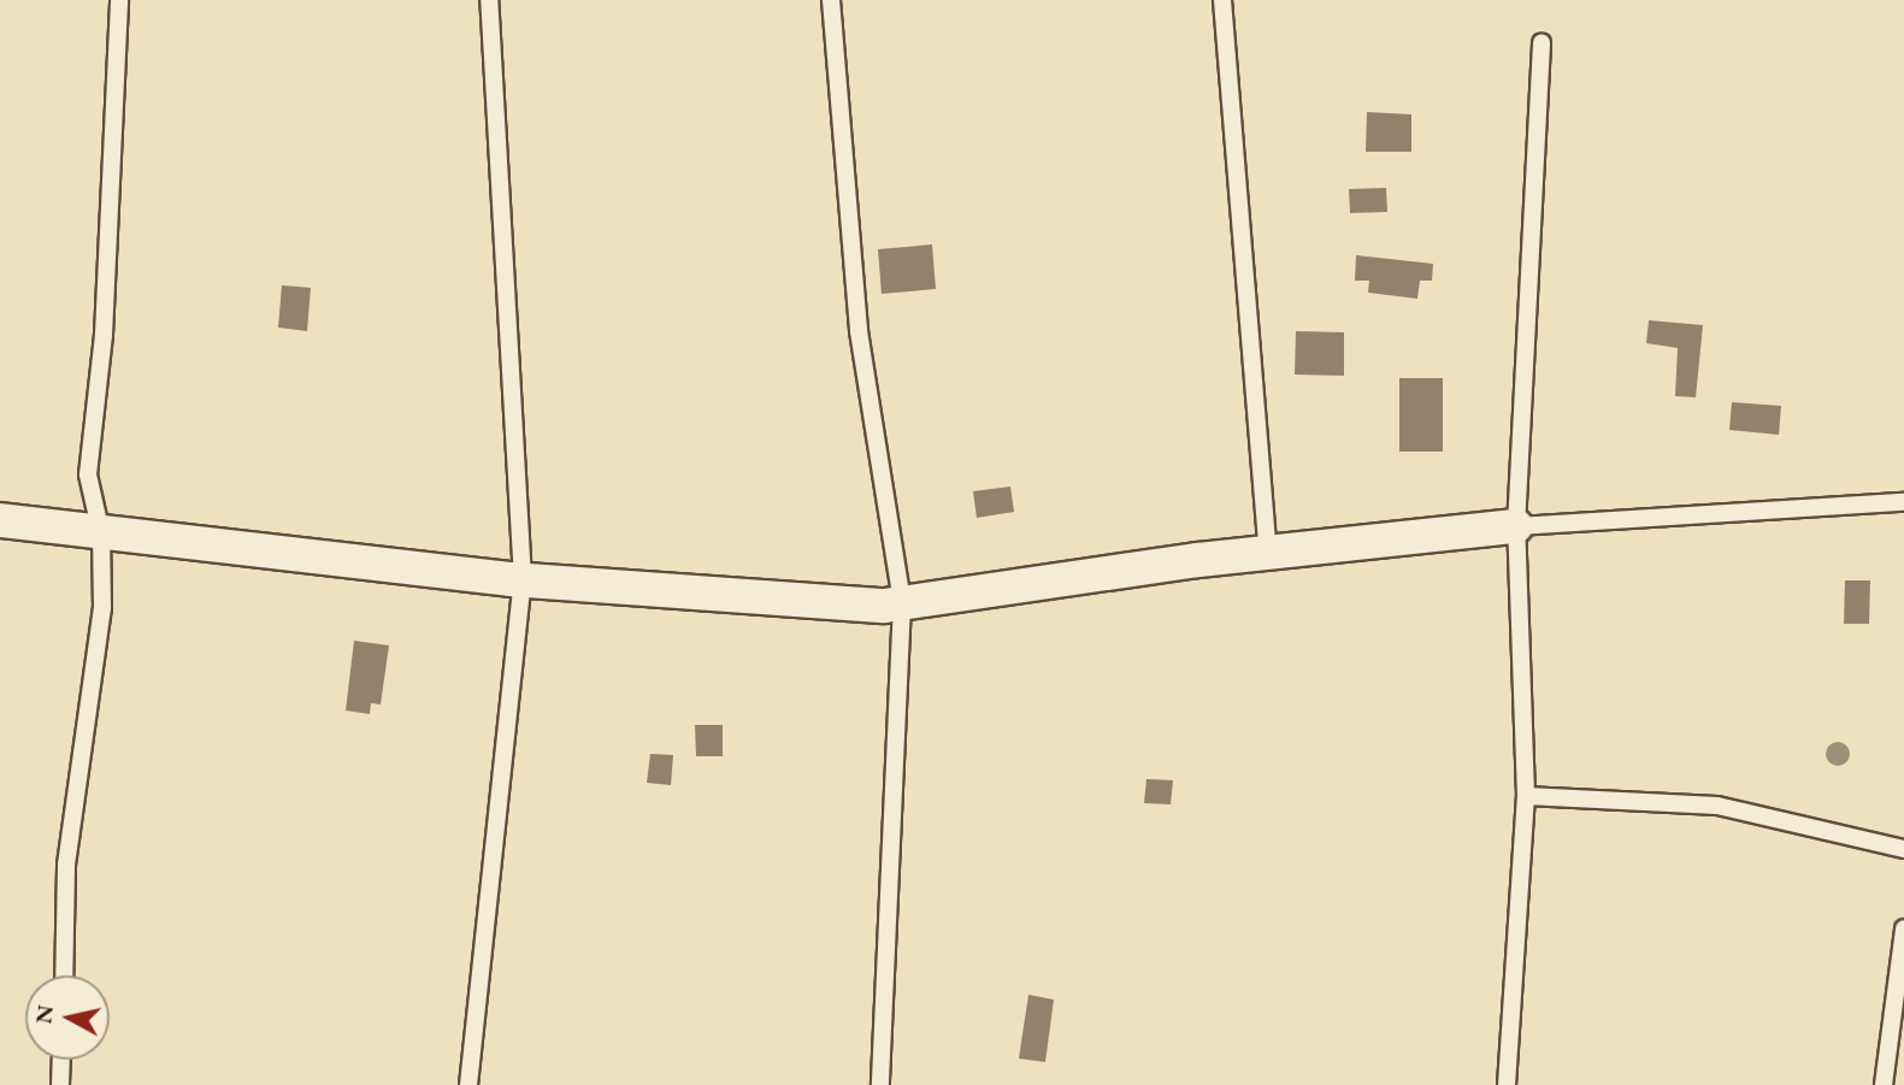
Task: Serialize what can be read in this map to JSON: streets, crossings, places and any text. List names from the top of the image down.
{
  "north": "left"
}
